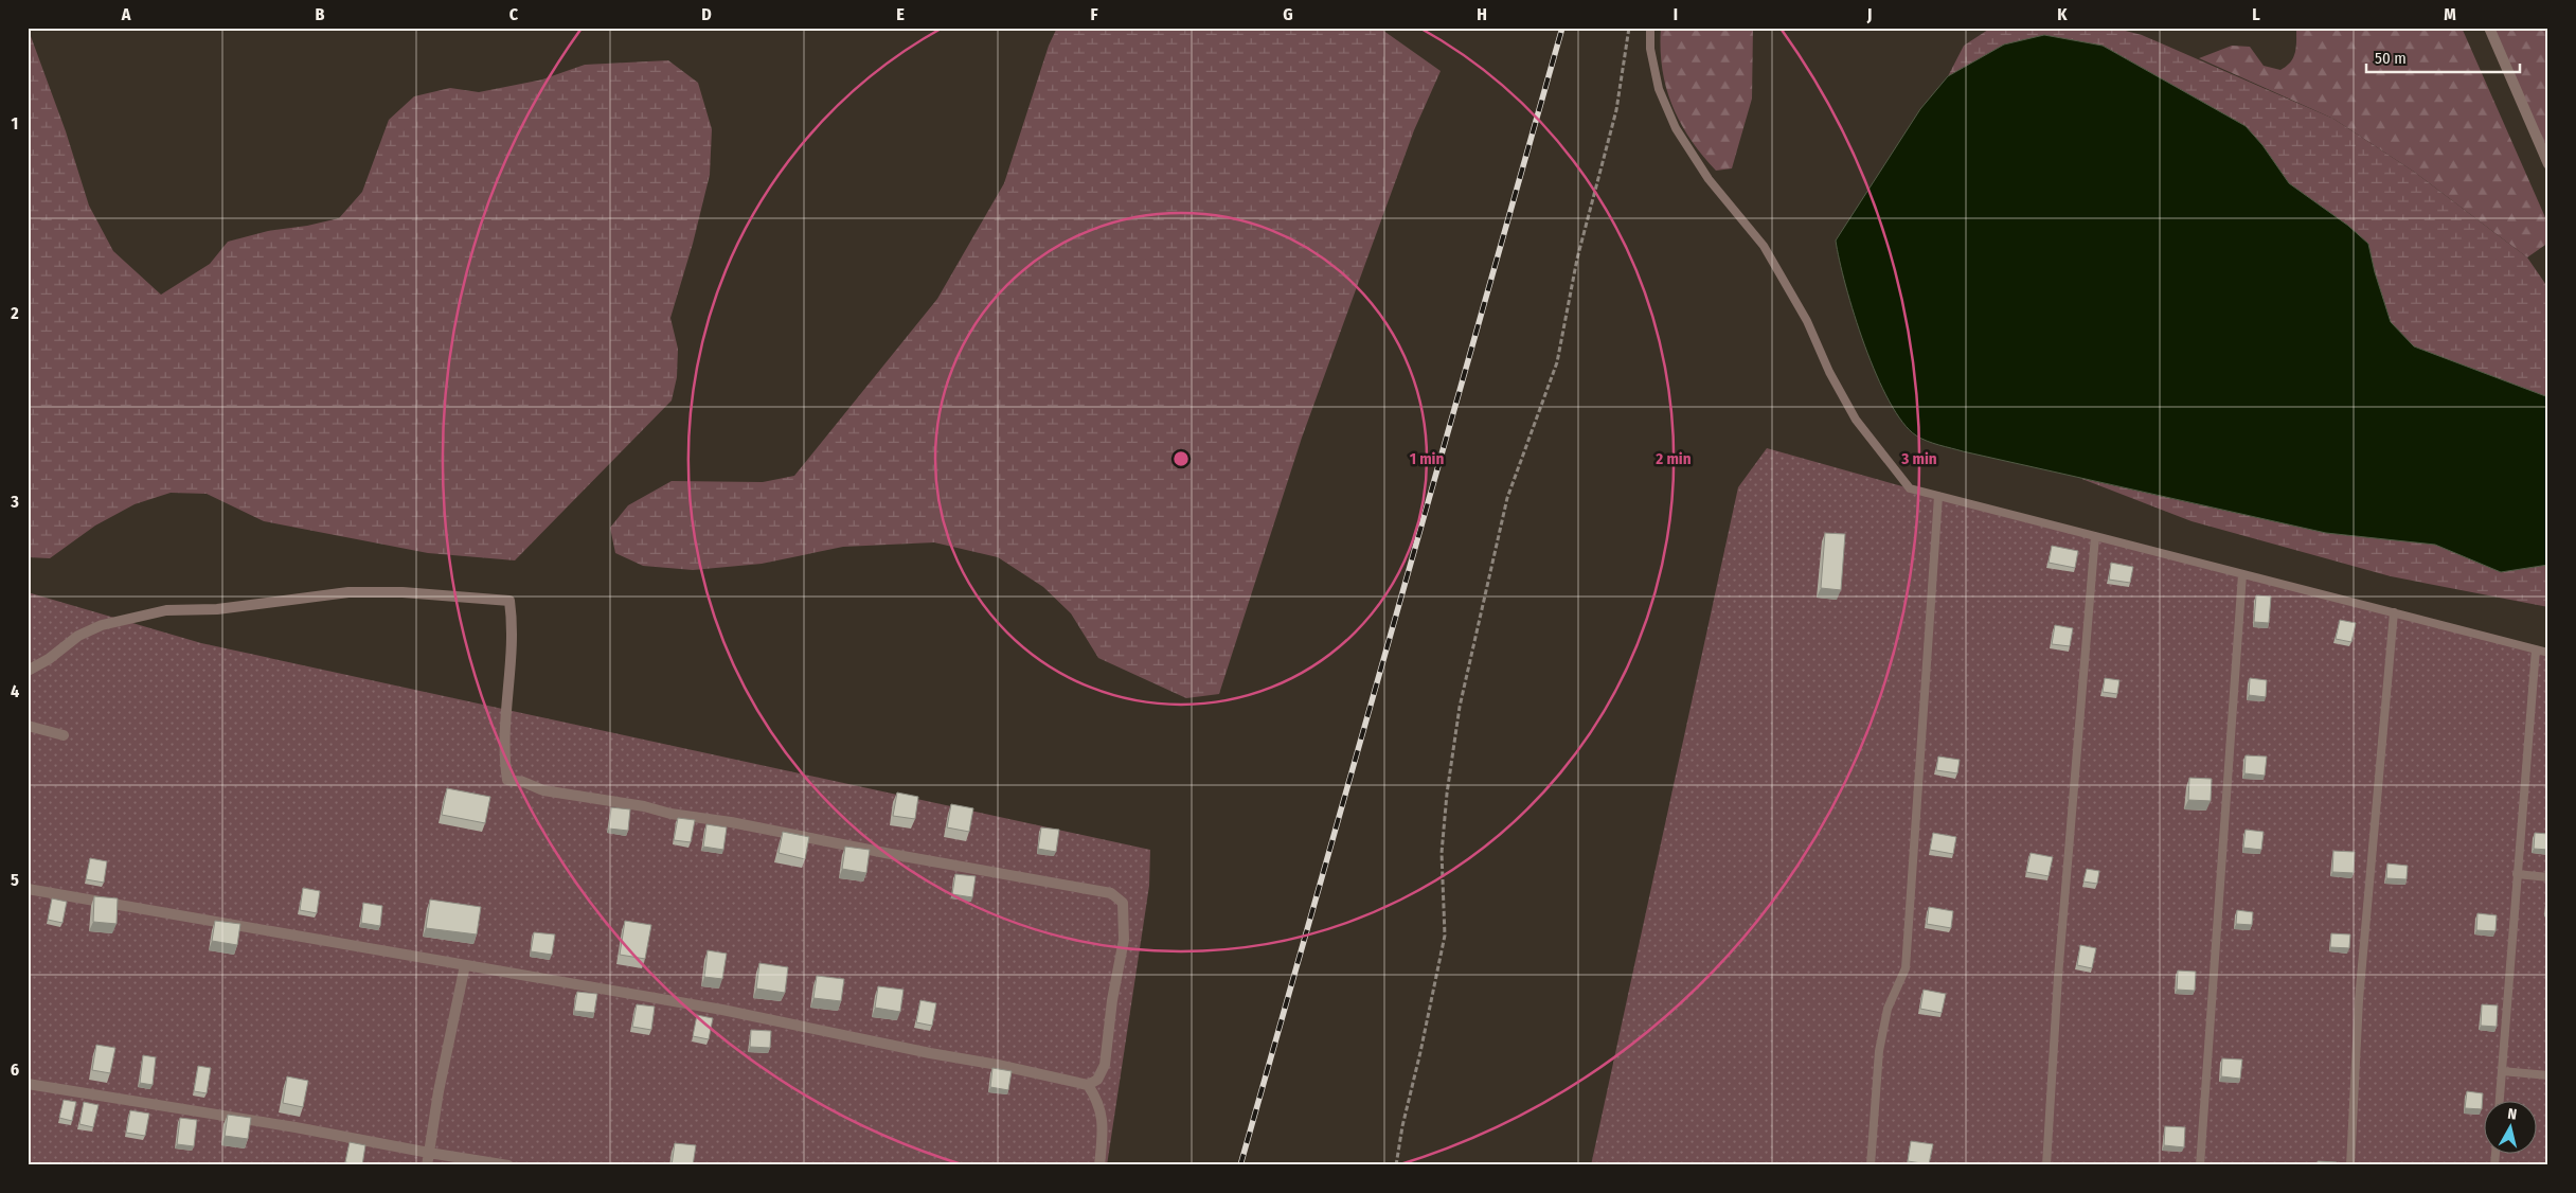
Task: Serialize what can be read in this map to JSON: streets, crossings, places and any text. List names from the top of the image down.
{
  "scale_bar": "50 m",
  "north": "top",
  "grid": {
    "columns": [
      "A",
      "B",
      "C",
      "D",
      "E",
      "F",
      "G",
      "H",
      "I",
      "J",
      "K",
      "L",
      "M"
    ],
    "rows": [
      "1",
      "2",
      "3",
      "4",
      "5",
      "6"
    ]
  },
  "rings": ["1 min", "2 min", "3 min"]
}
